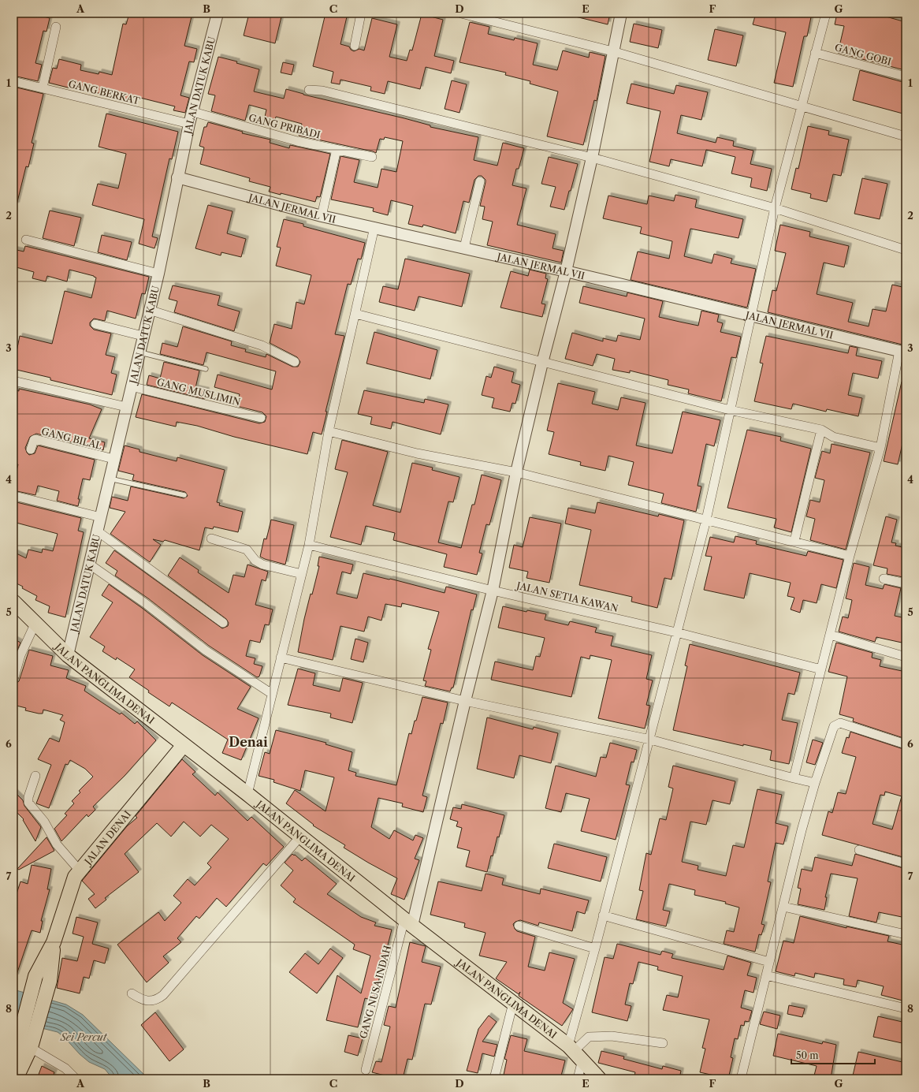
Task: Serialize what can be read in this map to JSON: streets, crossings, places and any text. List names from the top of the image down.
{
  "streets": {
    "main road": ["JALAN PANGLIMA DENAI", "JALAN DENAI"],
    "street": [
      "GANG GOBI",
      "JALAN DATUK KABU",
      "GANG BERKAT",
      "GANG PRIBADI",
      "JALAN JERMAL VII",
      "GANG MUSLIMIN",
      "GANG BILAL",
      "JALAN SETIA KAWAN",
      "GANG NUSA INDAH"
    ]
  },
  "crossings": [
    ["JALAN DATUK KABU", "GANG BERKAT"],
    ["JALAN DATUK KABU", "GANG PRIBADI"],
    ["JALAN DATUK KABU", "JALAN JERMAL VII"],
    ["JALAN DATUK KABU", "GANG MUSLIMIN"],
    ["JALAN DATUK KABU", "GANG BILAL"],
    ["JALAN DATUK KABU", "JALAN PANGLIMA DENAI"],
    ["JALAN PANGLIMA DENAI", "JALAN DENAI"],
    ["JALAN PANGLIMA DENAI", "GANG NUSA INDAH"]
  ],
  "districts": ["Denai"],
  "water": ["Sei Percut"],
  "scale_bar": "50 m",
  "grid": {
    "columns": [
      "A",
      "B",
      "C",
      "D",
      "E",
      "F",
      "G"
    ],
    "rows": [
      "1",
      "2",
      "3",
      "4",
      "5",
      "6",
      "7",
      "8"
    ]
  }
}
